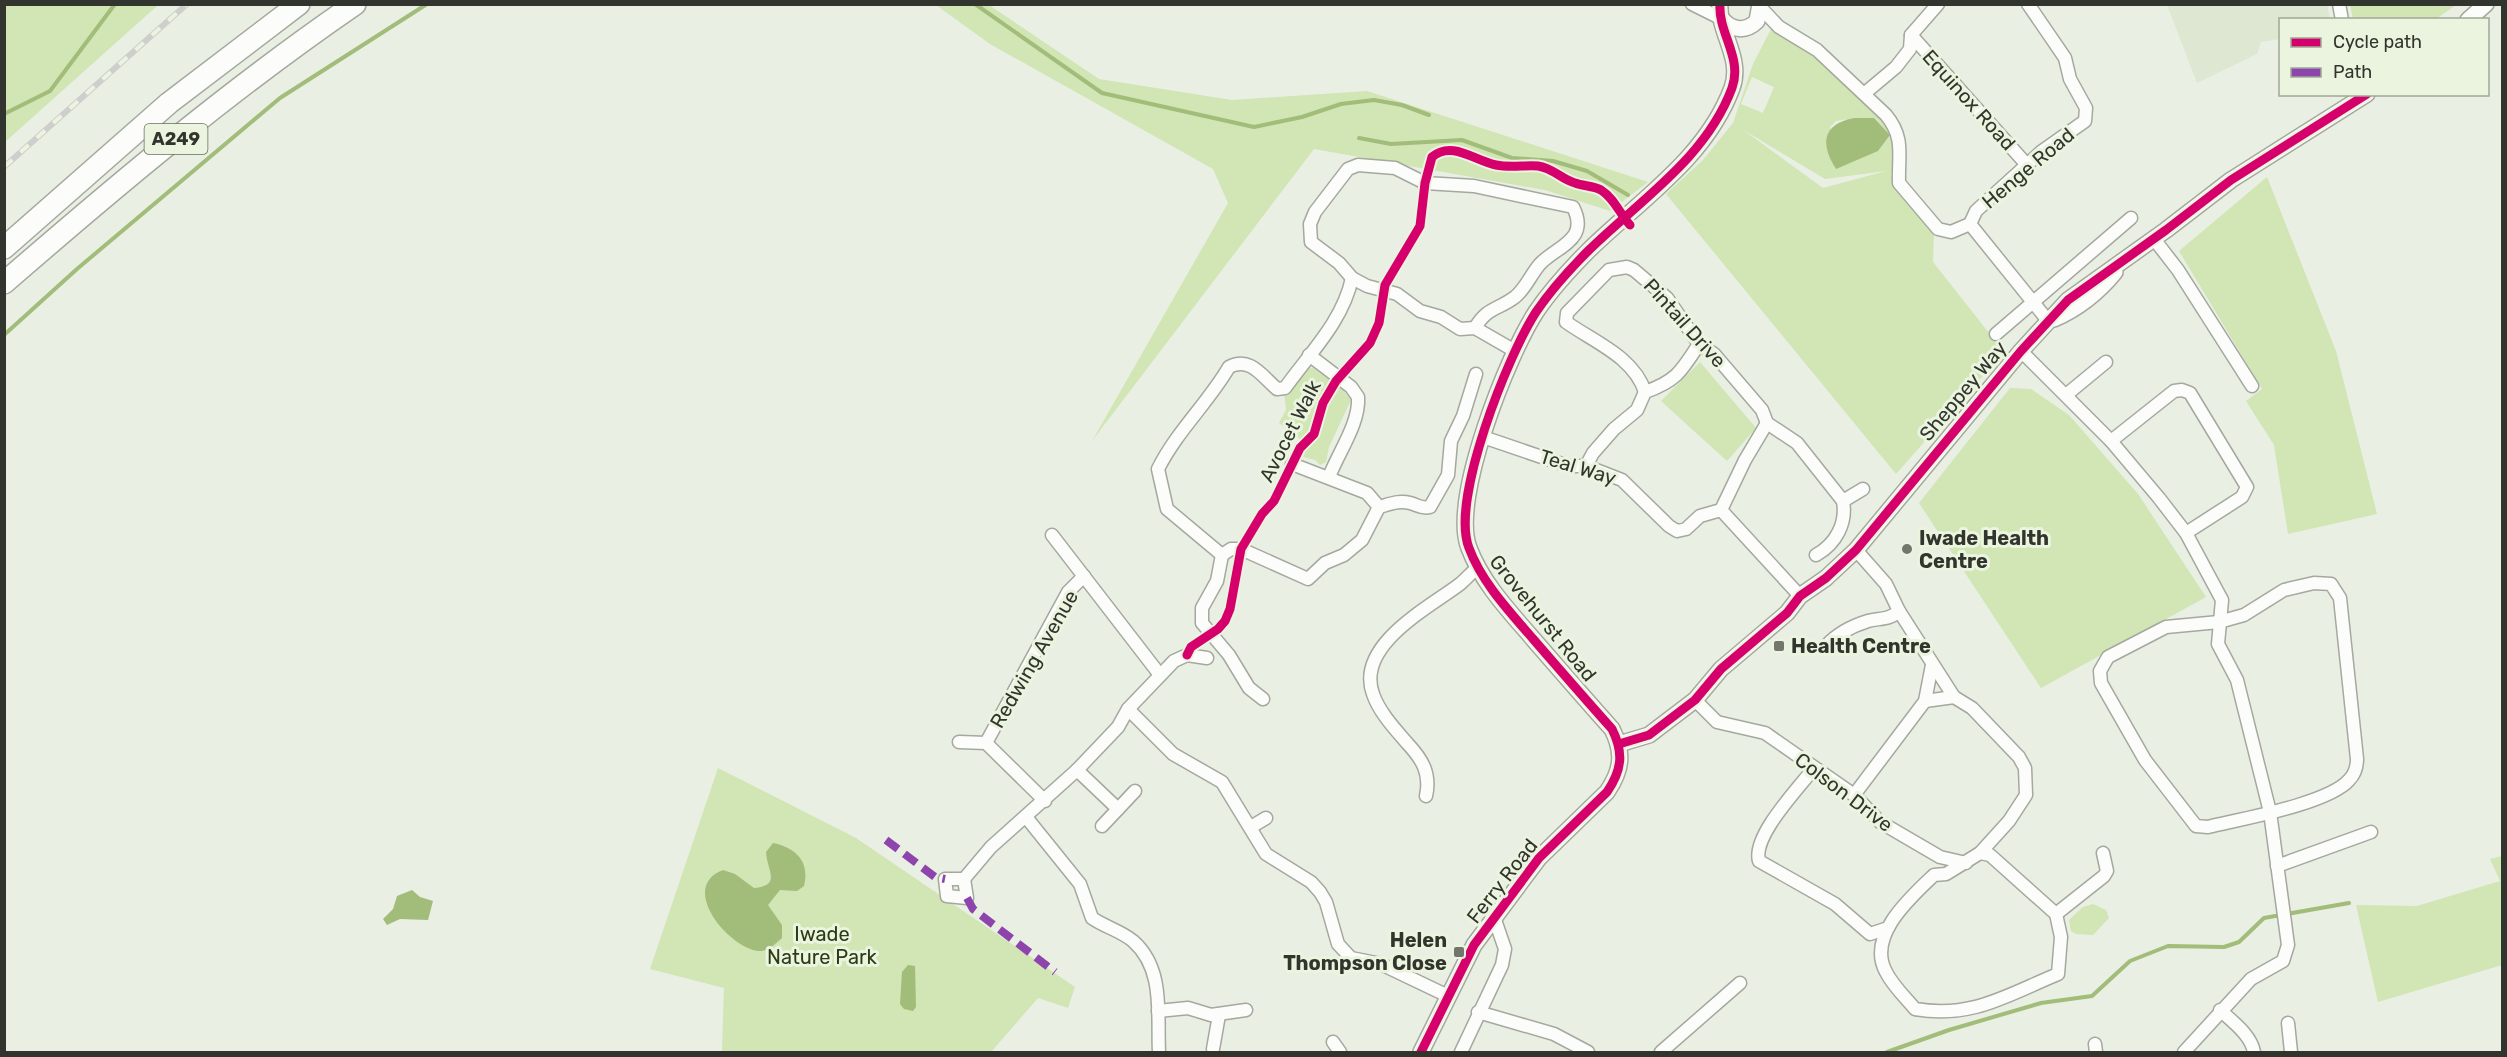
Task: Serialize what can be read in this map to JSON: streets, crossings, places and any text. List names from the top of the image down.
{
  "streets": {
    "highway": ["A249"],
    "street": [
      "Equinox Road",
      "Henge Road",
      "Pintail Drive",
      "Sheppey Way",
      "Teal Way",
      "Grovehurst Road",
      "Redwing Avenue",
      "Colson Drive",
      "Ferry Road"
    ],
    "cycle path": ["Avocet Walk"]
  },
  "crossings": [
    ["Equinox Road", "Henge Road"],
    ["Sheppey Way", "Grovehurst Road"],
    ["Sheppey Way", "Colson Drive"],
    ["Sheppey Way", "Ferry Road"],
    ["Teal Way", "Grovehurst Road"],
    ["Grovehurst Road", "Ferry Road"]
  ],
  "parks": ["Iwade Nature Park"],
  "places": {
    "other": ["Iwade Health Centre"],
    "transit": ["Health Centre", "Helen Thompson Close"]
  },
  "legend": ["Cycle path", "Path"]
}
